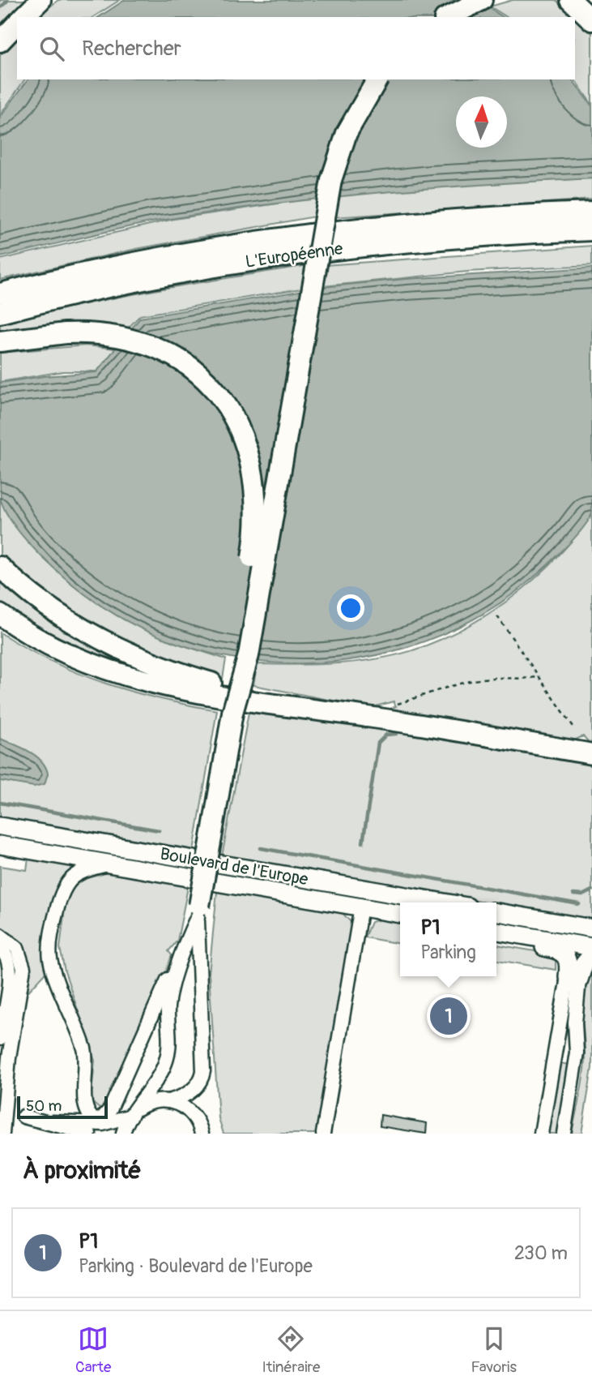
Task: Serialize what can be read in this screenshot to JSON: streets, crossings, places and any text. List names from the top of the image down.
{
  "streets": {
    "highway": ["L'Européenne"],
    "main road": ["Boulevard de l'Europe"]
  },
  "scale_bar": "50 m",
  "north": "top",
  "page": {
    "search": "Rechercher",
    "popup": ["P1", "Parking"],
    "pins": "1",
    "scale": "50 m",
    "heading": "À proximité",
    "list": [
      {
        "mark": "1",
        "name": "P1",
        "note": "Parking · Boulevard de l'Europe",
        "value": "230 m"
      }
    ],
    "nav": ["Carte", "Itinéraire", "Favoris"]
  }
}
